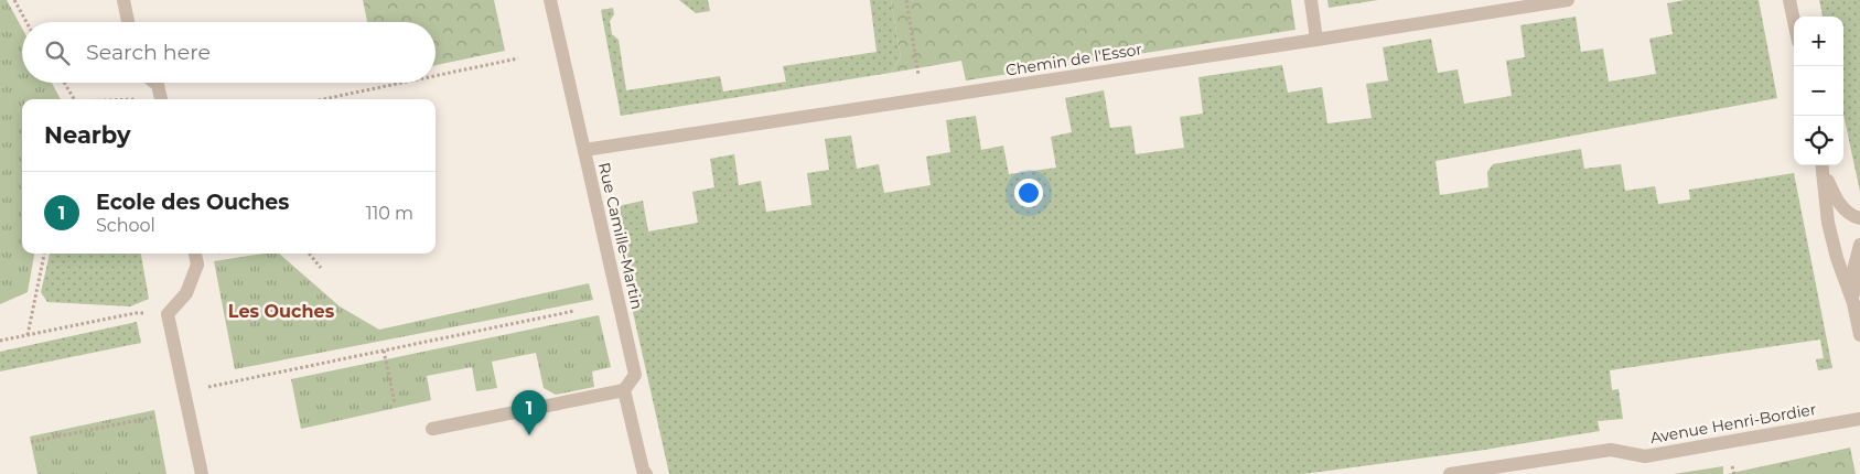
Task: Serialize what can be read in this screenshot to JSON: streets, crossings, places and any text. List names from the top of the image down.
{
  "streets": {
    "street": ["Chemin de l'Essor", "Rue Camille-Martin", "Avenue Henri-Bordier"]
  },
  "crossings": [
    ["Chemin de l'Essor", "Rue Camille-Martin"]
  ],
  "districts": ["Les Ouches"],
  "page": {
    "map_buttons": ["+", "−"],
    "search": "Search here",
    "heading": "Nearby",
    "list": [
      {
        "mark": "1",
        "name": "Ecole des Ouches",
        "note": "School",
        "value": "110 m"
      }
    ],
    "pins": "1"
  }
}
